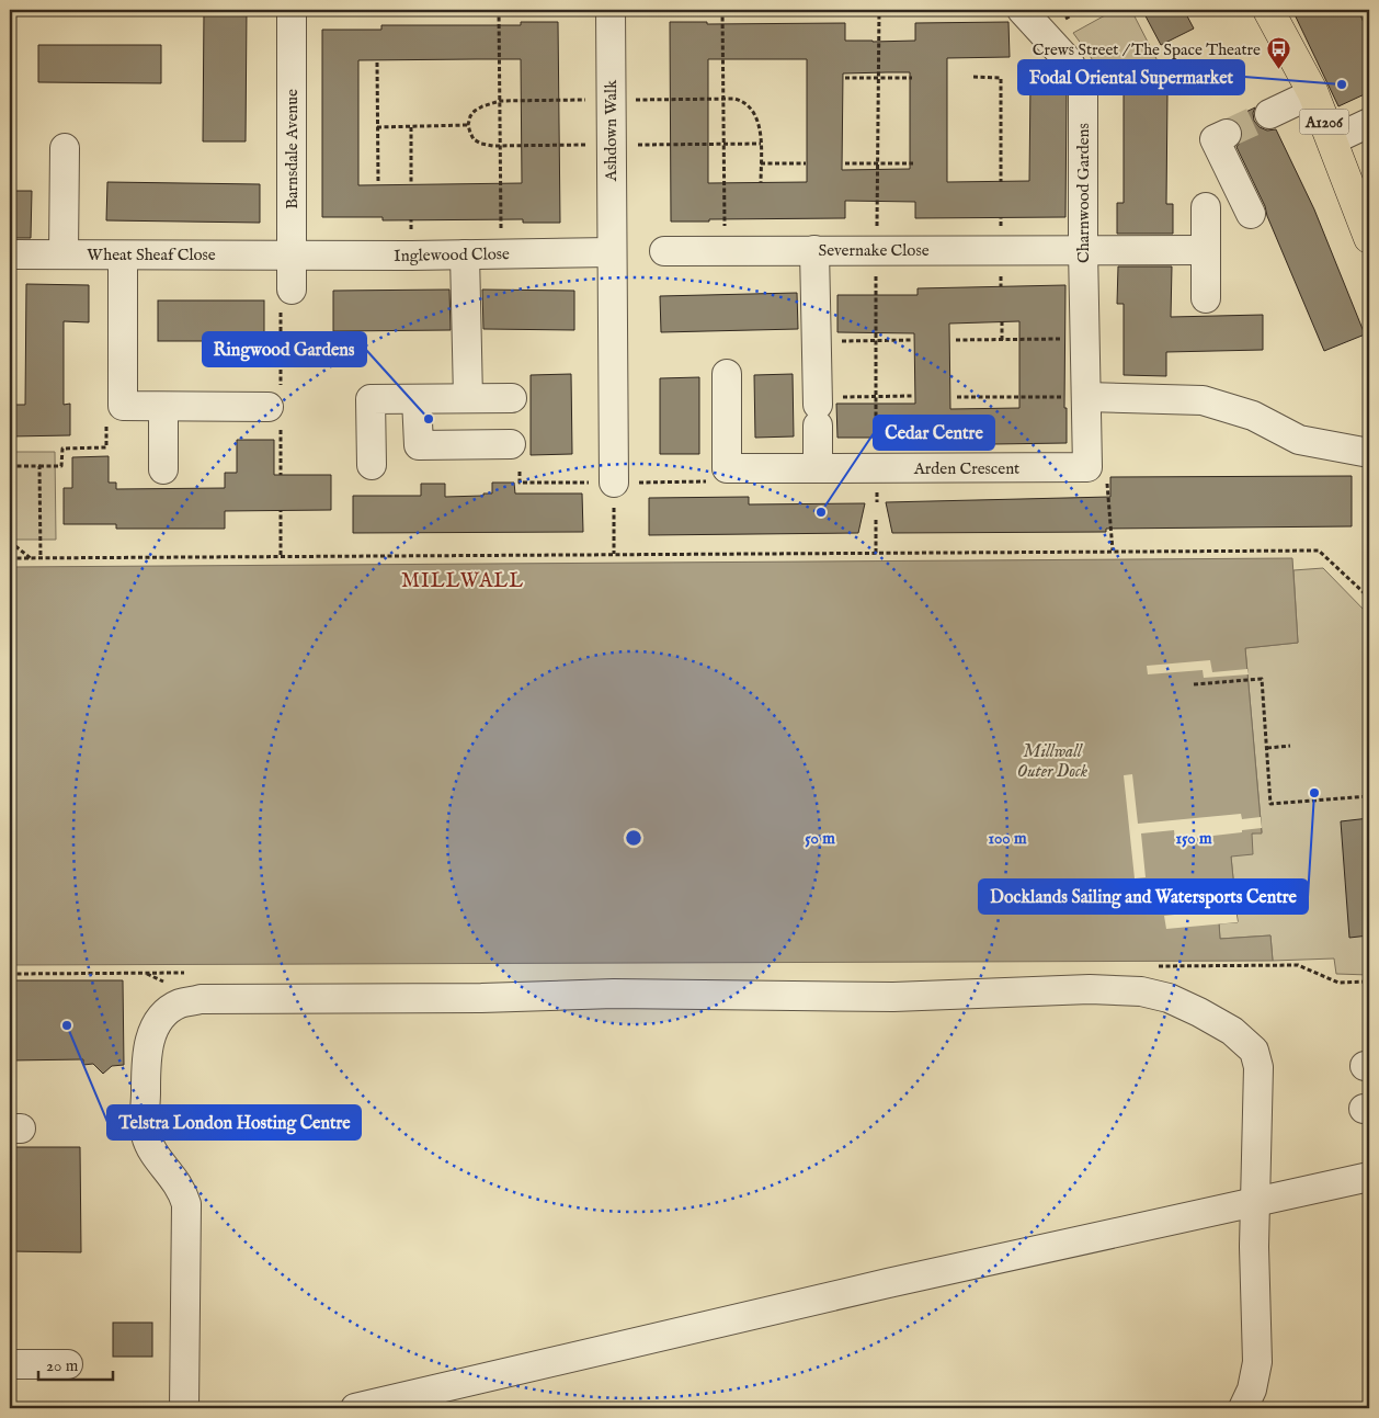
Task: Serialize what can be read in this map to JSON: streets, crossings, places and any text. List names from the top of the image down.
{
  "streets": {
    "main road": ["A1206"],
    "street": [
      "Ashdown Walk",
      "Barnsdale Avenue",
      "Charnwood Gardens",
      "Severnake Close",
      "Wheat Sheaf Close",
      "Inglewood Close",
      "Arden Crescent"
    ]
  },
  "crossings": [
    ["Ashdown Walk", "Inglewood Close"],
    ["Barnsdale Avenue", "Wheat Sheaf Close"],
    ["Barnsdale Avenue", "Inglewood Close"],
    ["Charnwood Gardens", "Severnake Close"],
    ["Wheat Sheaf Close", "Inglewood Close"]
  ],
  "districts": ["MILLWALL"],
  "water": ["Millwall Outer Dock"],
  "places": {
    "bus stop": ["Crews Street / The Space Theatre"],
    "other": [
      "Fodal Oriental Supermarket",
      "Ringwood Gardens",
      "Cedar Centre",
      "Docklands Sailing and Watersports Centre",
      "Telstra London Hosting Centre"
    ]
  },
  "scale_bar": "20 m",
  "rings": ["50 m", "100 m", "150 m"]
}
